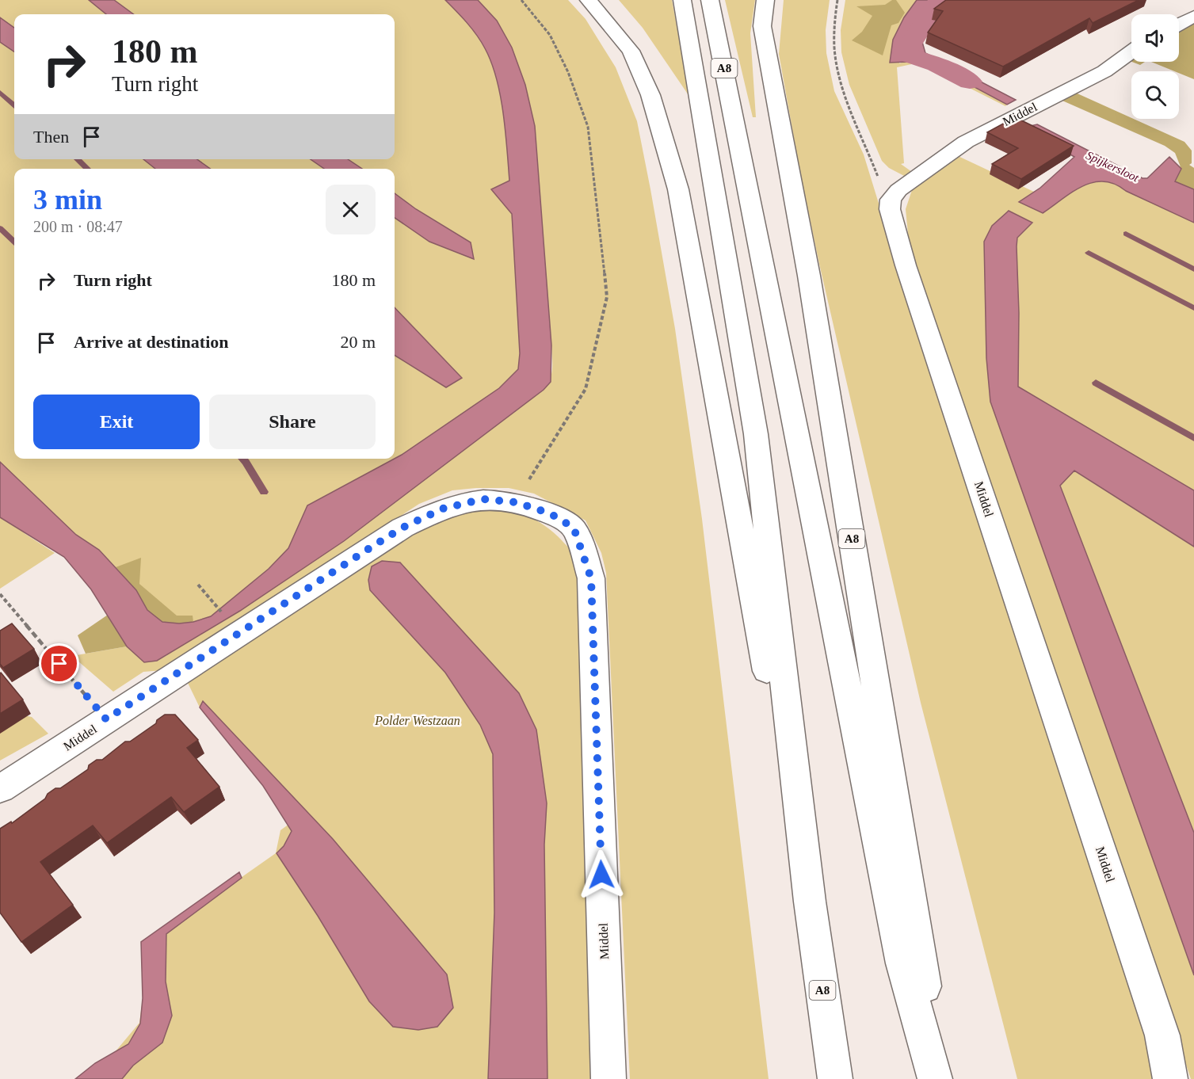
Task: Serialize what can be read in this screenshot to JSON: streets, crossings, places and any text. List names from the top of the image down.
{
  "streets": {
    "main road": ["A8", "Middel"]
  },
  "water": ["Spijkersloot"],
  "parks": ["Polder Westzaan"],
  "page": {
    "turn": ["180 m", "Turn right"],
    "then": "Then",
    "heading": ["3 min", "200 m · 08:47"],
    "list": [
      {
        "name": "Turn right",
        "value": "180 m"
      },
      {
        "name": "Arrive at destination",
        "value": "20 m"
      }
    ],
    "buttons": ["Exit", "Share"]
  }
}
